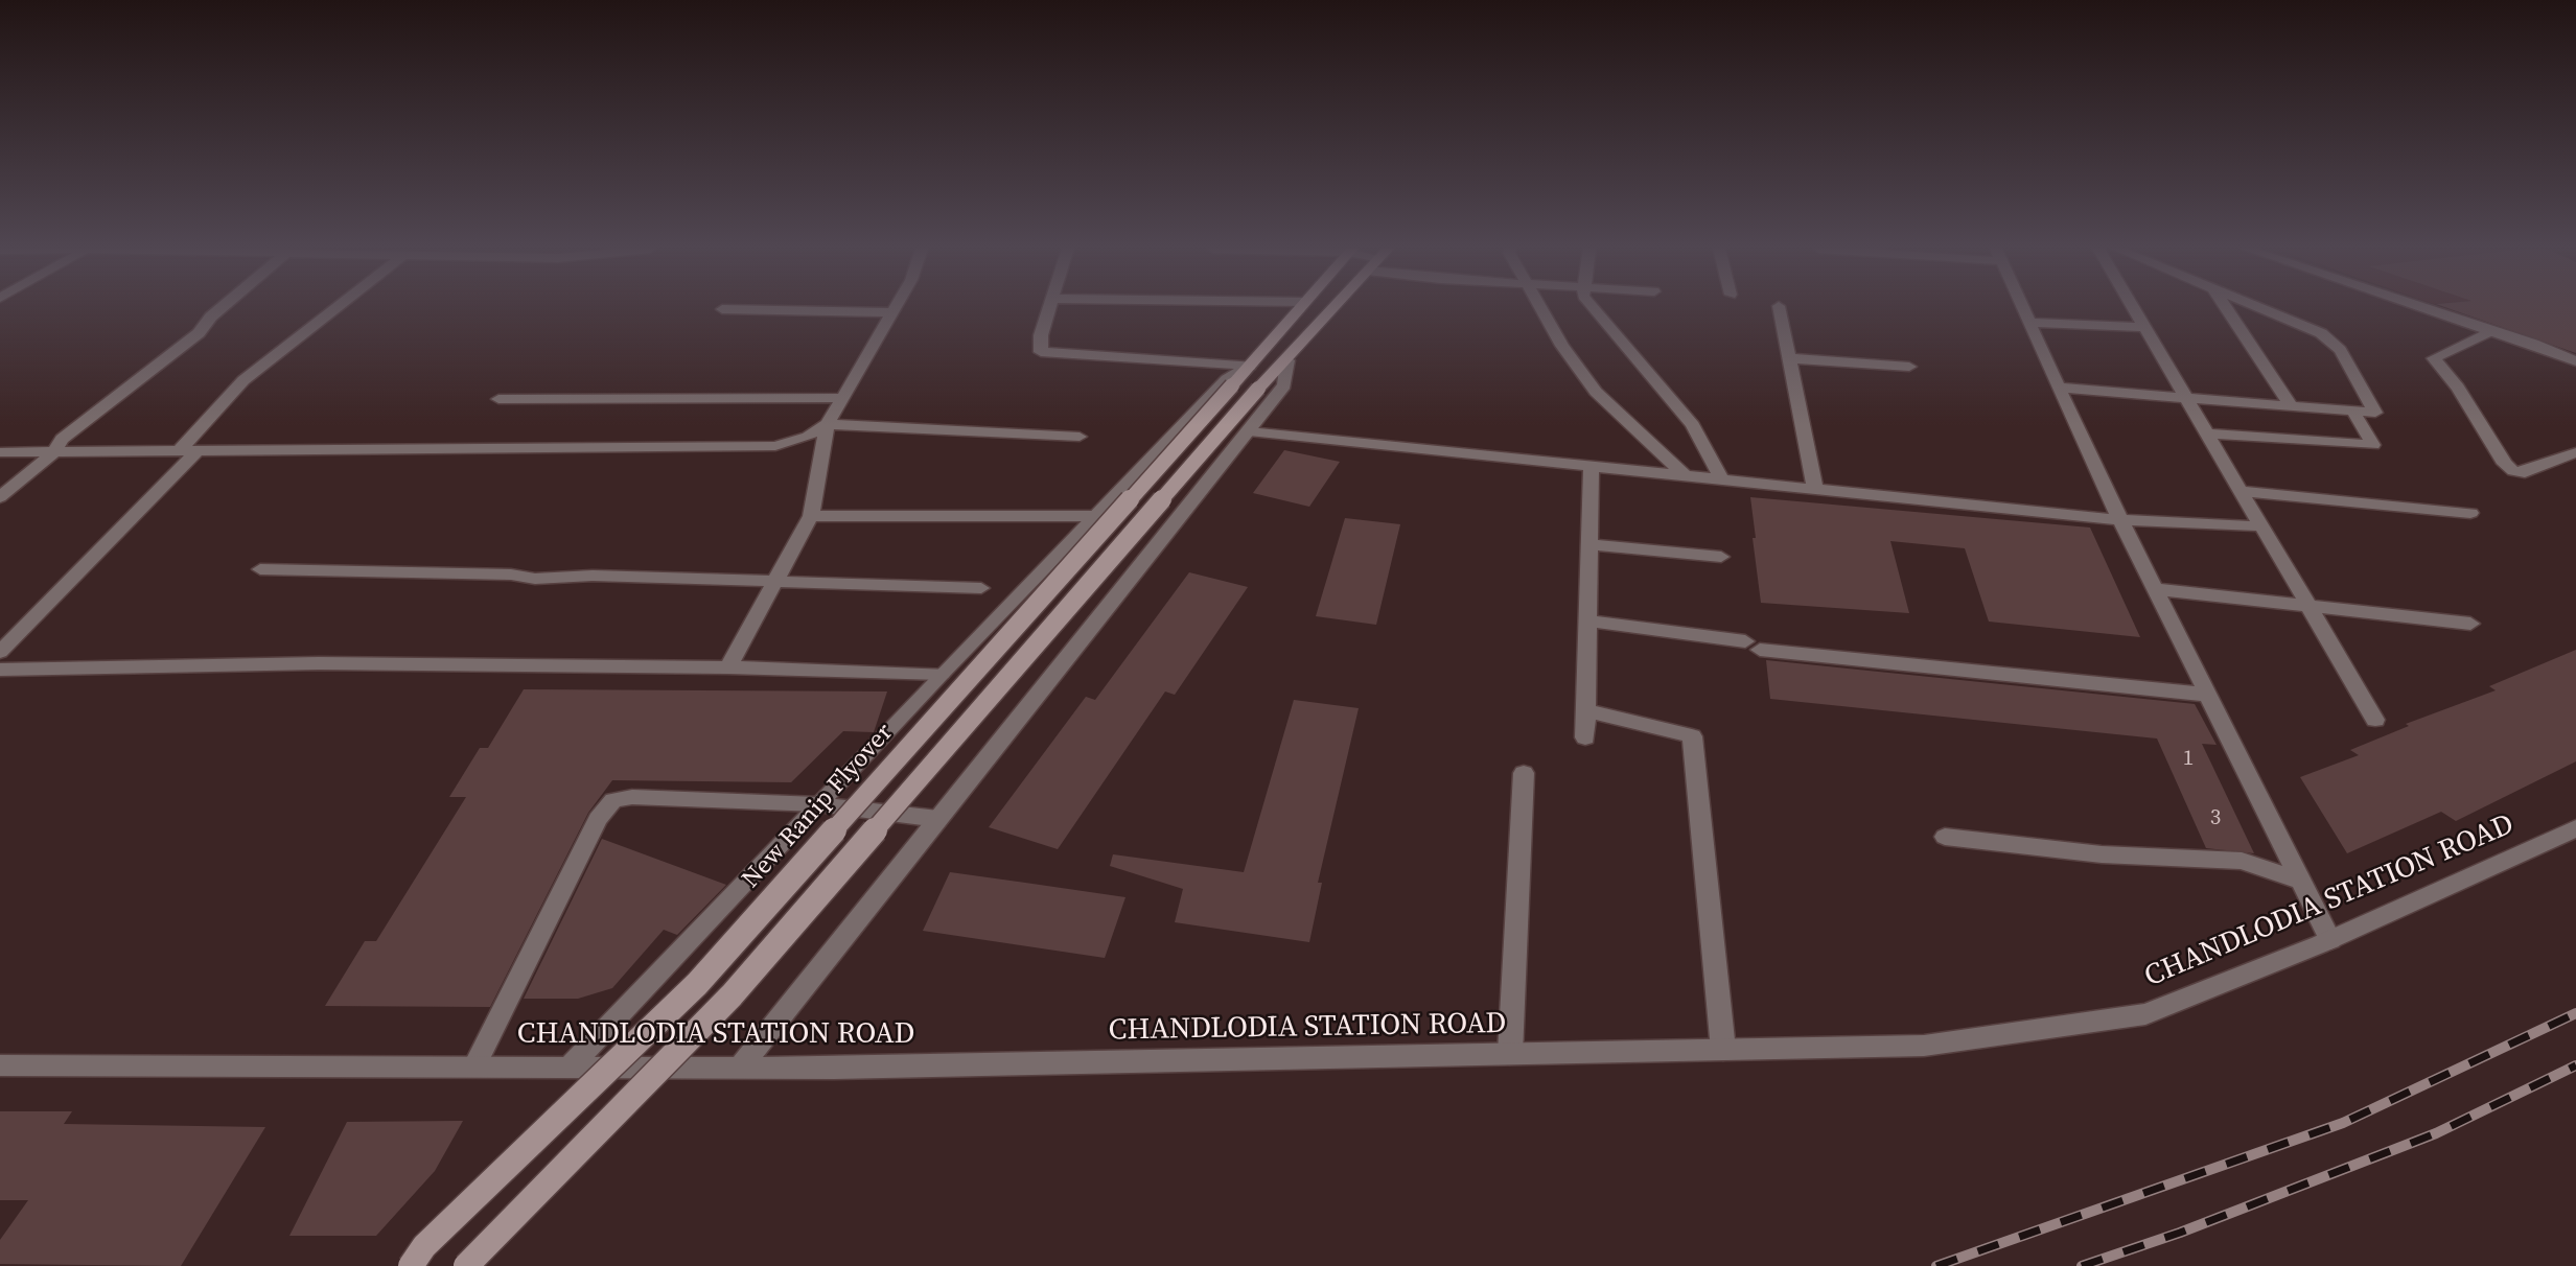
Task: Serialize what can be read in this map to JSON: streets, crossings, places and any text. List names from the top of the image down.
{
  "streets": {
    "main road": ["New Ranip Flyover"],
    "street": ["CHANDLODIA STATION ROAD"]
  },
  "house_numbers": ["1", "3"]
}
